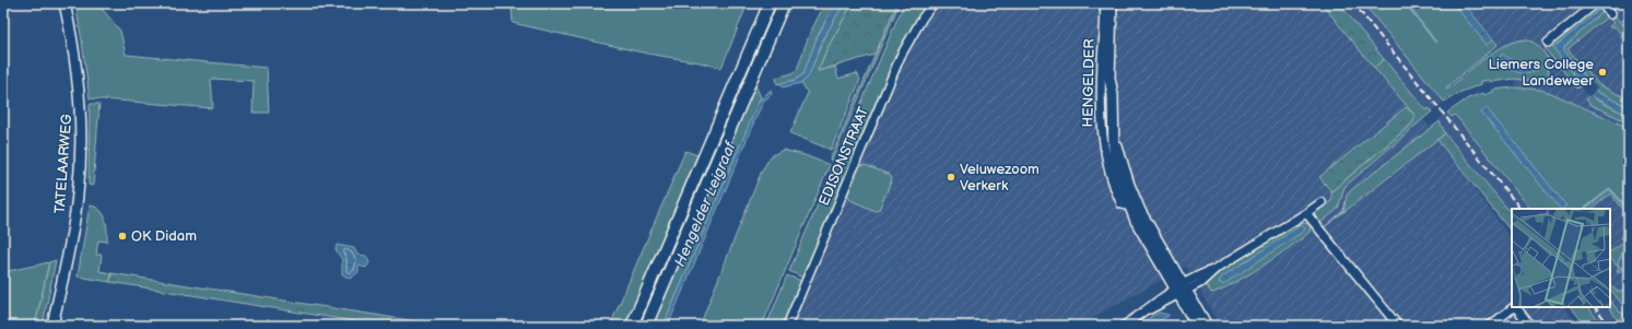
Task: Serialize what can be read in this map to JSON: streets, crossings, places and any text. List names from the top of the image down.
{
  "streets": {
    "main road": ["HENGELDER", "TATELAARWEG"],
    "street": ["EDISONSTRAAT"]
  },
  "water": ["Hengelder Leigraaf"],
  "places": ["Liemers College Landeweer", "Veluwezoom Verkerk", "OK Didam"]
}
